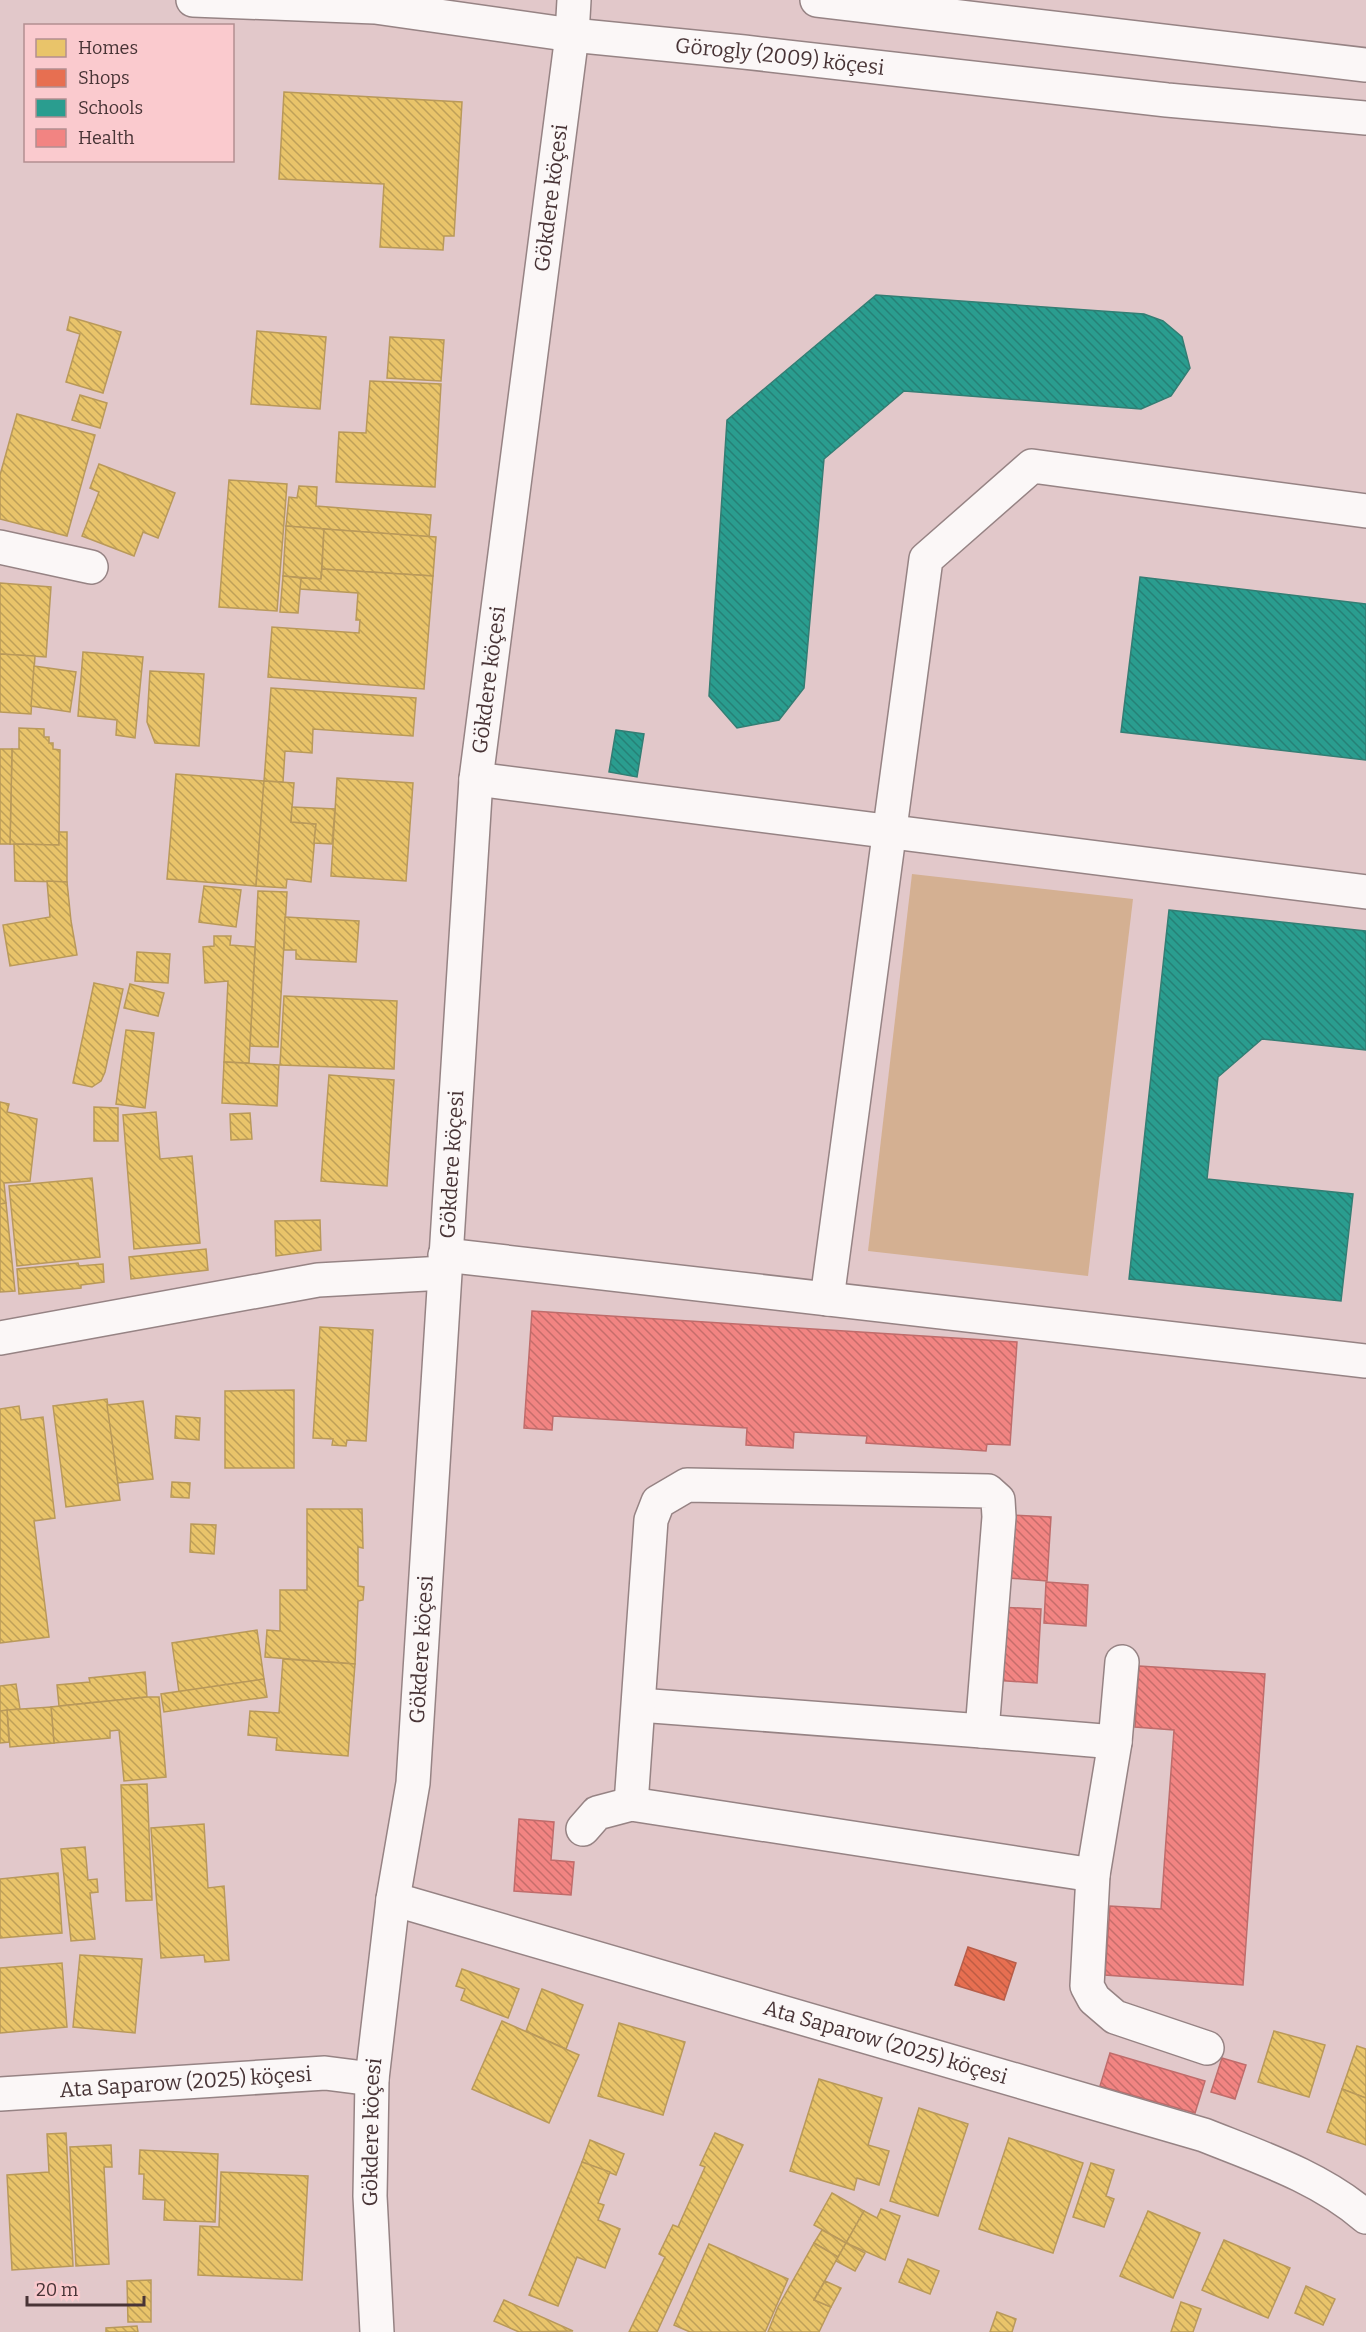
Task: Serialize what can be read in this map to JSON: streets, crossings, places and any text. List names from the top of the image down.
{
  "streets": {
    "street": ["Görogly (2009) köçesi", "Gökdere köçesi", "Ata Saparow (2025) köçesi"]
  },
  "crossings": [
    ["Görogly (2009) köçesi", "Gökdere köçesi"],
    ["Gökdere köçesi", "Ata Saparow (2025) köçesi"]
  ],
  "legend": [
    "Homes",
    "Shops",
    "Schools",
    "Health"
  ],
  "scale_bar": "20 m"
}
